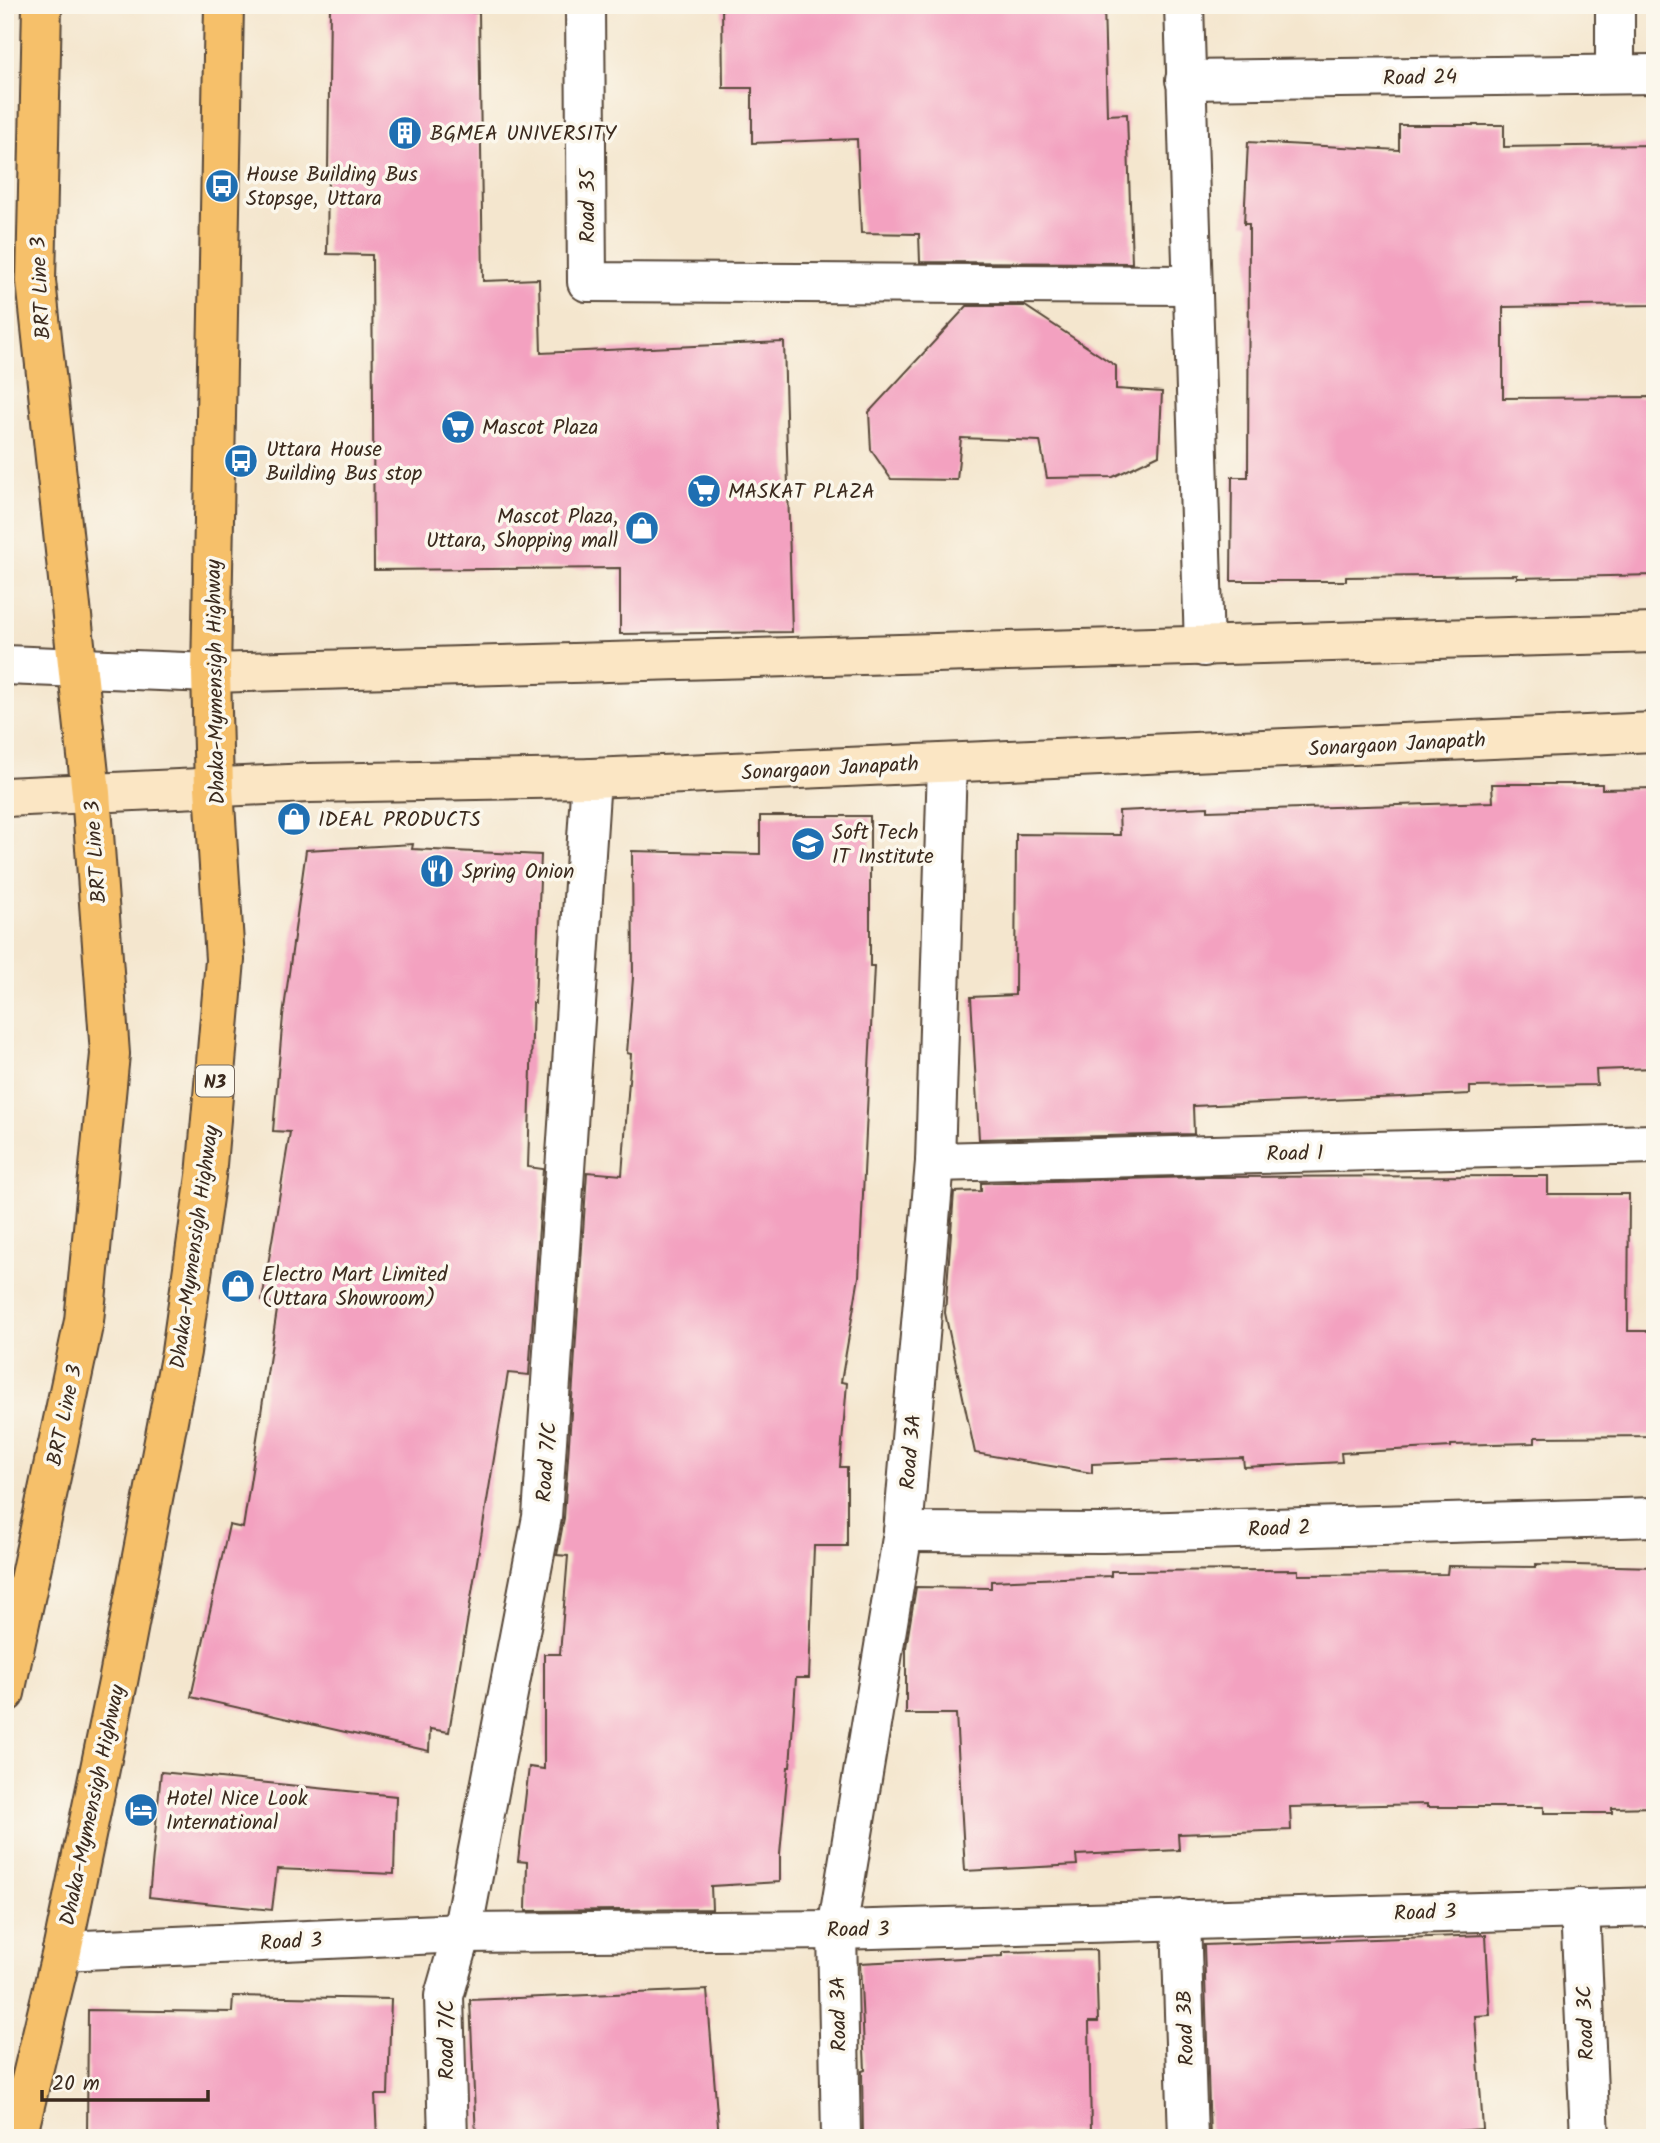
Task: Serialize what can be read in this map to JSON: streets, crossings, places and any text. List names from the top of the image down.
{
  "streets": {
    "highway": ["BRT Line 3", "Dhaka-Mymensigh Highway", "N3"],
    "main road": ["Sonargaon Janapath"],
    "street": [
      "Road 24",
      "Road 35",
      "Road 1",
      "Road 3A",
      "Road 7/C",
      "Road 2",
      "Road 3",
      "Road 3C",
      "Road 3B"
    ]
  },
  "crossings": [
    ["BRT Line 3", "Sonargaon Janapath"],
    ["Dhaka-Mymensigh Highway", "Sonargaon Janapath"],
    ["Dhaka-Mymensigh Highway", "Road 3"],
    ["Sonargaon Janapath", "Road 3A"],
    ["Sonargaon Janapath", "Road 7/C"],
    ["Road 1", "Road 3A"],
    ["Road 3A", "Road 2"],
    ["Road 3A", "Road 3"],
    ["Road 7/C", "Road 3"],
    ["Road 3", "Road 3C"],
    ["Road 3", "Road 3B"]
  ],
  "places": {
    "building": ["BGMEA UNIVERSITY"],
    "bus stop": ["House Building Bus Stopsge, Uttara", "Uttara House Building Bus stop"],
    "supermarket": ["Mascot Plaza", "MASKAT PLAZA"],
    "shop": ["Mascot Plaza, Uttara, Shopping mall", "IDEAL PRODUCTS", "Electro Mart Limited (Uttara Showroom)"],
    "school or university": ["Soft Tech IT Institute"],
    "restaurant": ["Spring Onion"],
    "hotel": ["Hotel Nice Look International"]
  },
  "scale_bar": "20 m"
}
